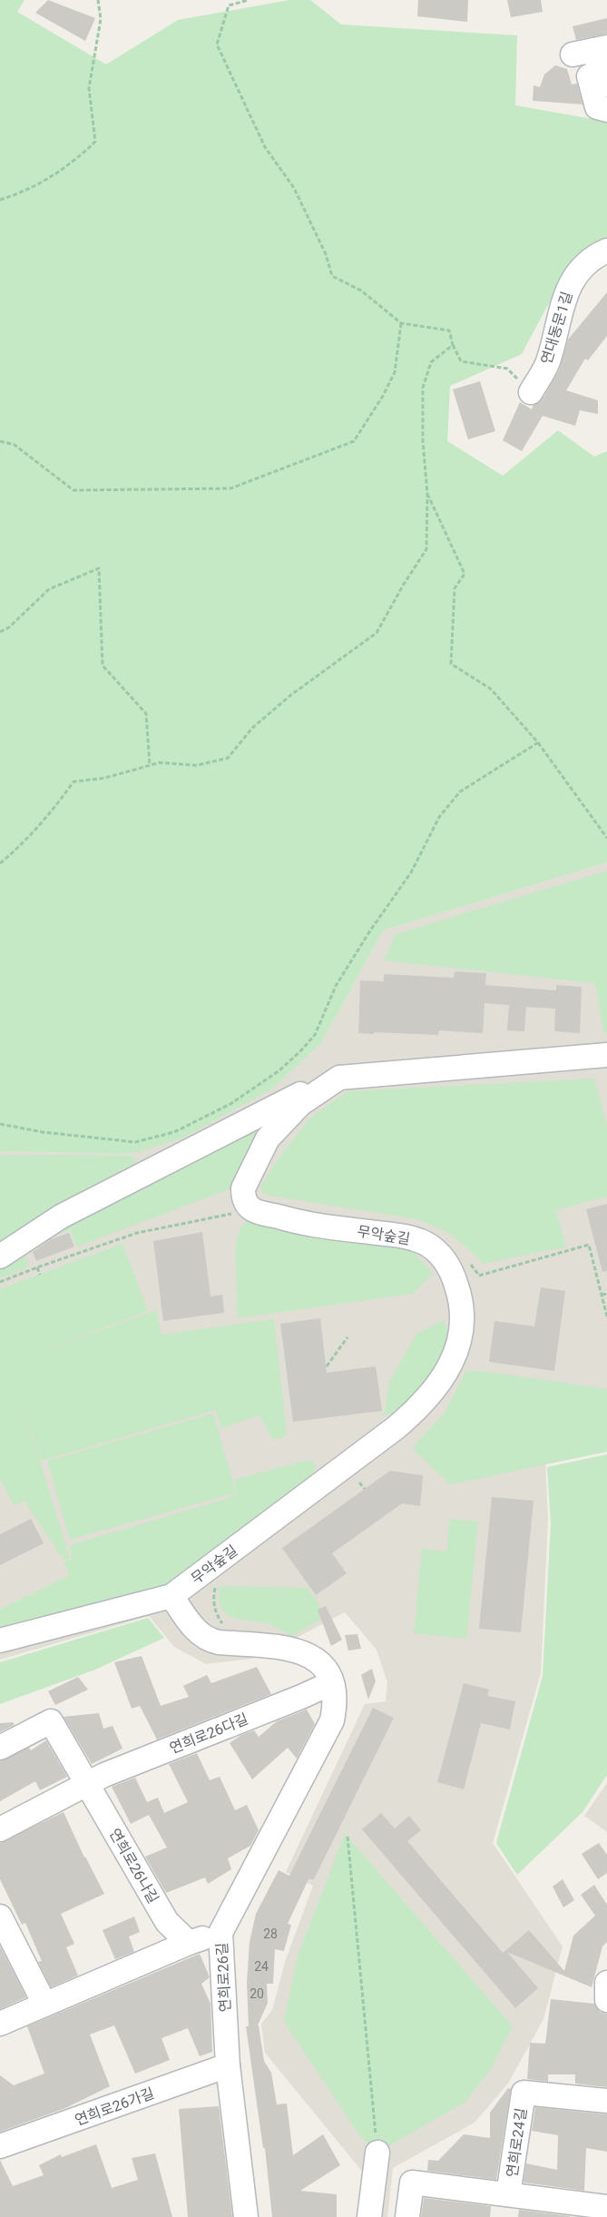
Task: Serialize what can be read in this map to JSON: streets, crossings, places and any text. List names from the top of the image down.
{
  "streets": {
    "street": [
      "연대동문1길",
      "무악숲길",
      "연희로26다길",
      "연희로26나길",
      "연희로26길",
      "연희로26가길",
      "연희로24길"
    ]
  },
  "crossings": [
    ["연희로26다길", "연희로26나길"],
    ["연희로26다길", "연희로26길"],
    ["연희로26길", "연희로26가길"]
  ],
  "house_numbers": ["28", "24", "20"]
}
